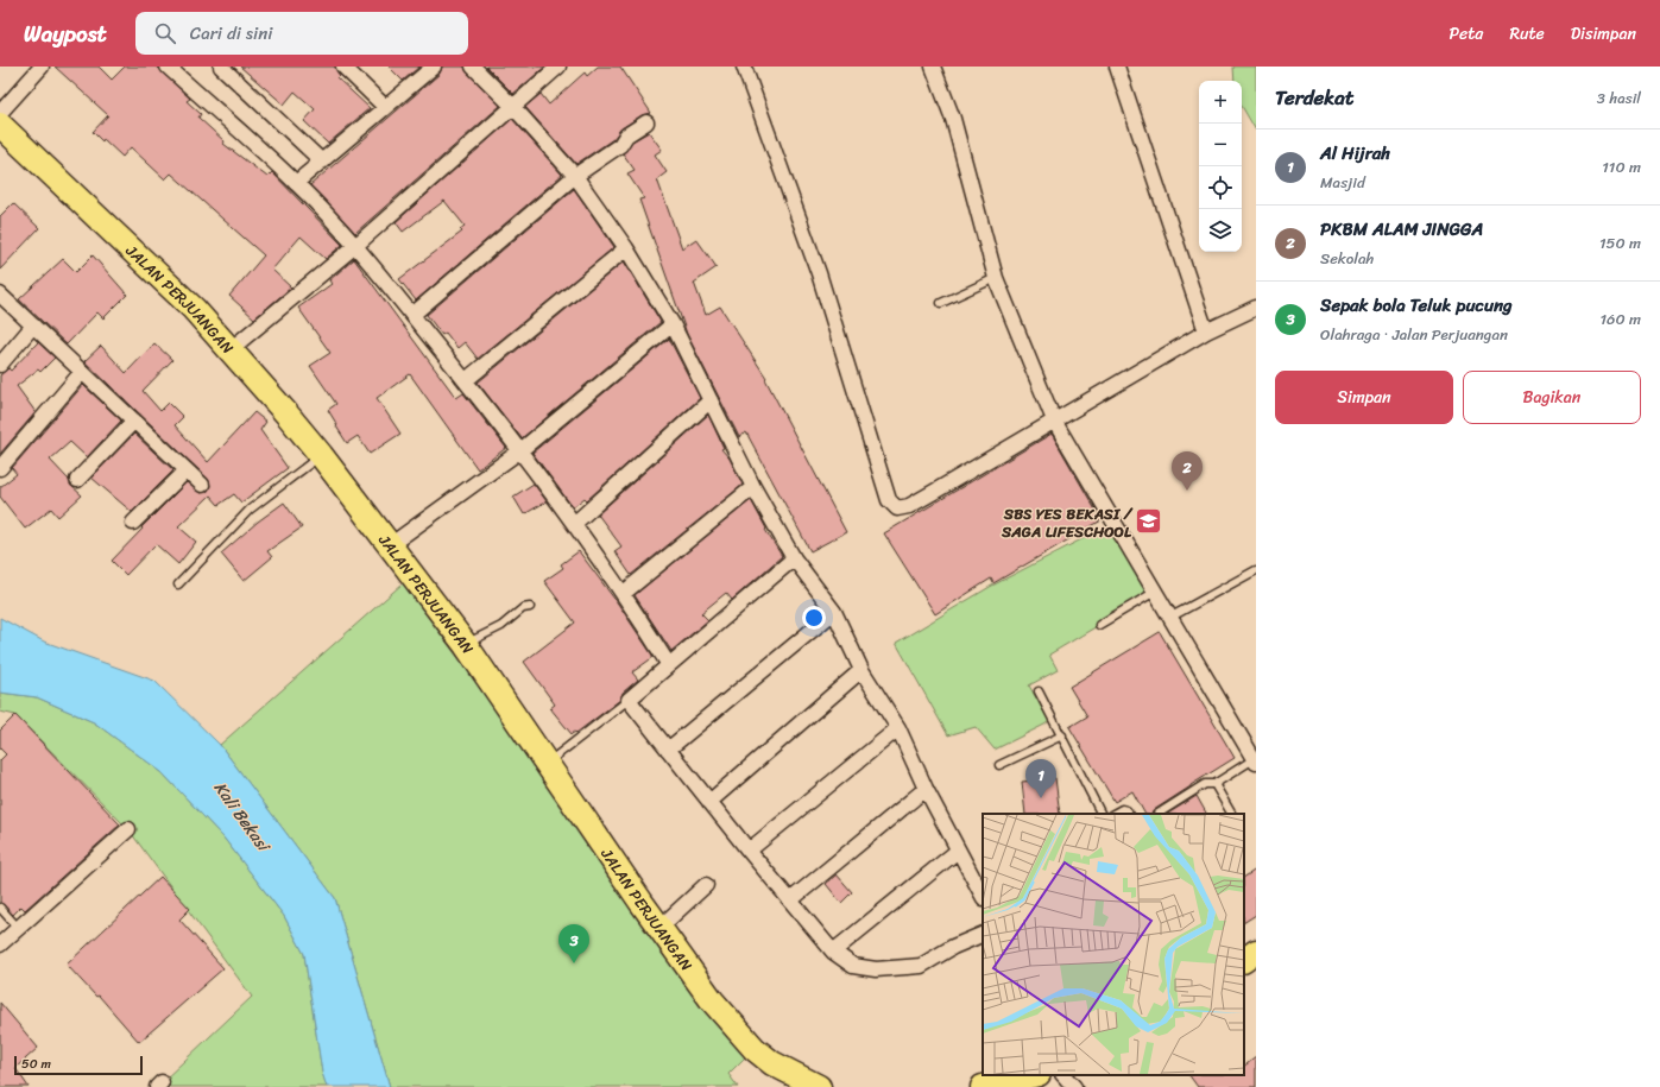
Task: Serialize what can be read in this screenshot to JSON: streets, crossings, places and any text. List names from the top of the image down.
{
  "streets": {
    "main road": ["JALAN PERJUANGAN"]
  },
  "water": ["Kali Bekasi"],
  "places": {
    "school or university": ["SBS YES BEKASI / SAGA LIFESCHOOL"]
  },
  "scale_bar": "50 m",
  "page": {
    "header": "Waypost",
    "search": "Cari di sini",
    "nav": ["Peta", "Rute", "Disimpan"],
    "heading": ["Terdekat", "3 hasil"],
    "map_buttons": ["+", "−"],
    "list": [
      {
        "mark": "1",
        "name": "Al Hijrah",
        "note": "Masjid",
        "value": "110 m"
      },
      {
        "mark": "2",
        "name": "PKBM ALAM JINGGA",
        "note": "Sekolah",
        "value": "150 m"
      },
      {
        "mark": "3",
        "name": "Sepak bola Teluk pucung",
        "note": "Olahraga · Jalan Perjuangan",
        "value": "160 m"
      }
    ],
    "buttons": ["Simpan", "Bagikan"],
    "pins": ["2", "1", "3"],
    "scale": "50 m"
  }
}
